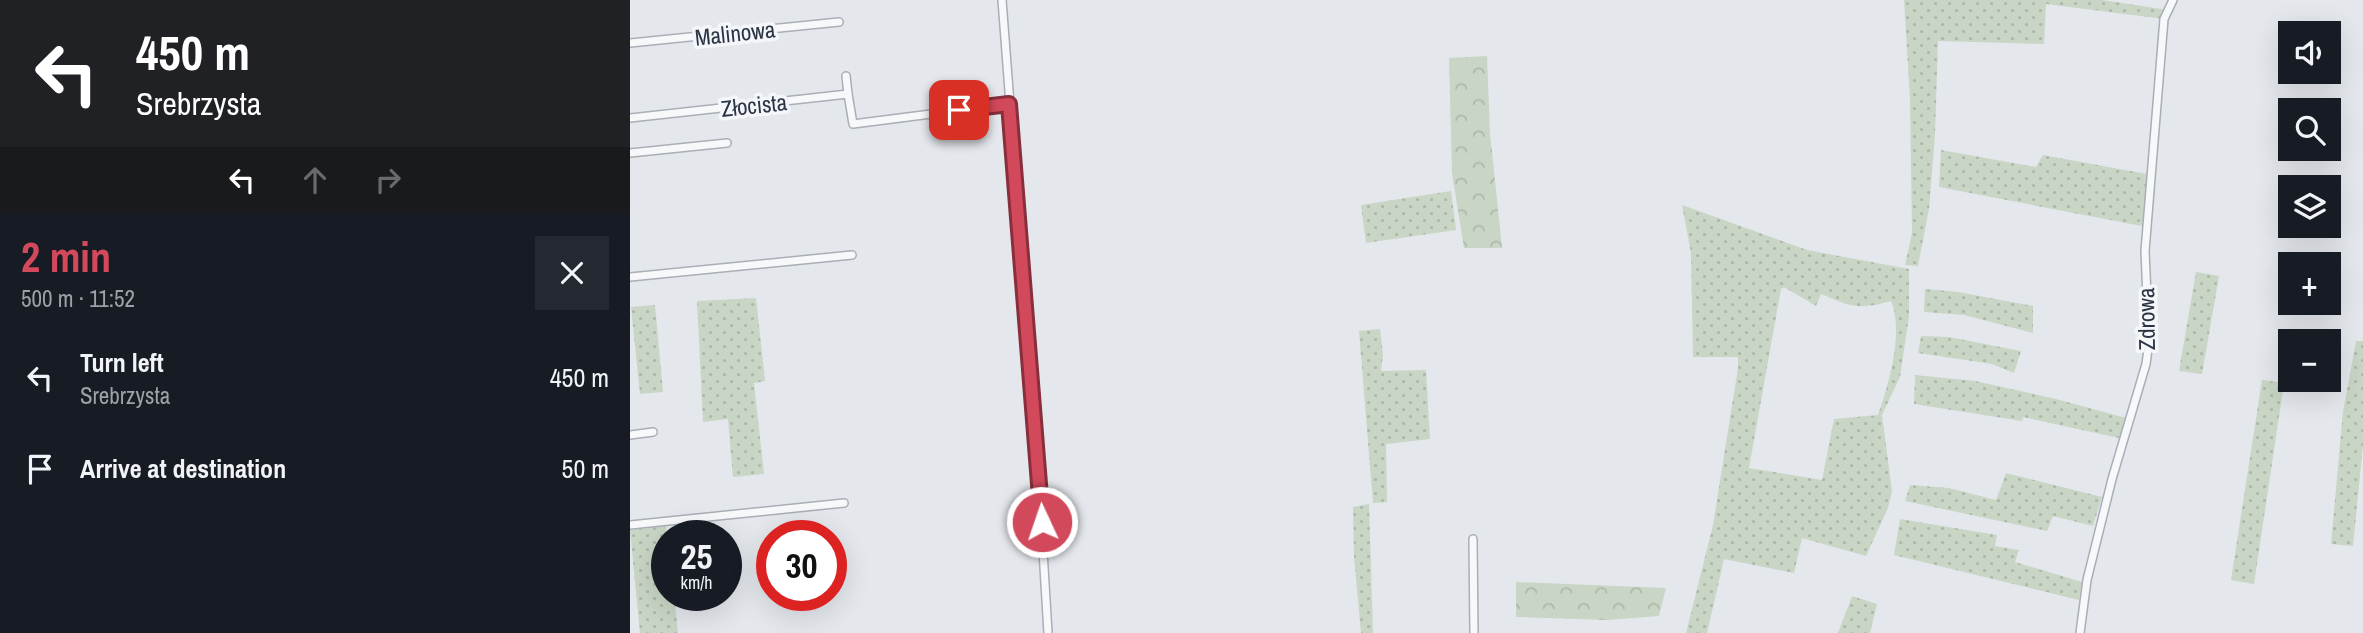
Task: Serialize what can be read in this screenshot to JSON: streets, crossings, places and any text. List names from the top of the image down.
{
  "streets": {
    "street": ["Malinowa", "Złocista", "Zdrowa"]
  },
  "page": {
    "turn": ["450 m", "Srebrzysta"],
    "map_buttons": ["+", "−"],
    "heading": ["2 min", "500 m · 11:52"],
    "list": [
      {
        "name": "Turn left",
        "note": "Srebrzysta",
        "value": "450 m"
      },
      {
        "name": "Arrive at destination",
        "value": "50 m"
      }
    ],
    "speed": "25 km/h",
    "limit": "30"
  }
}
